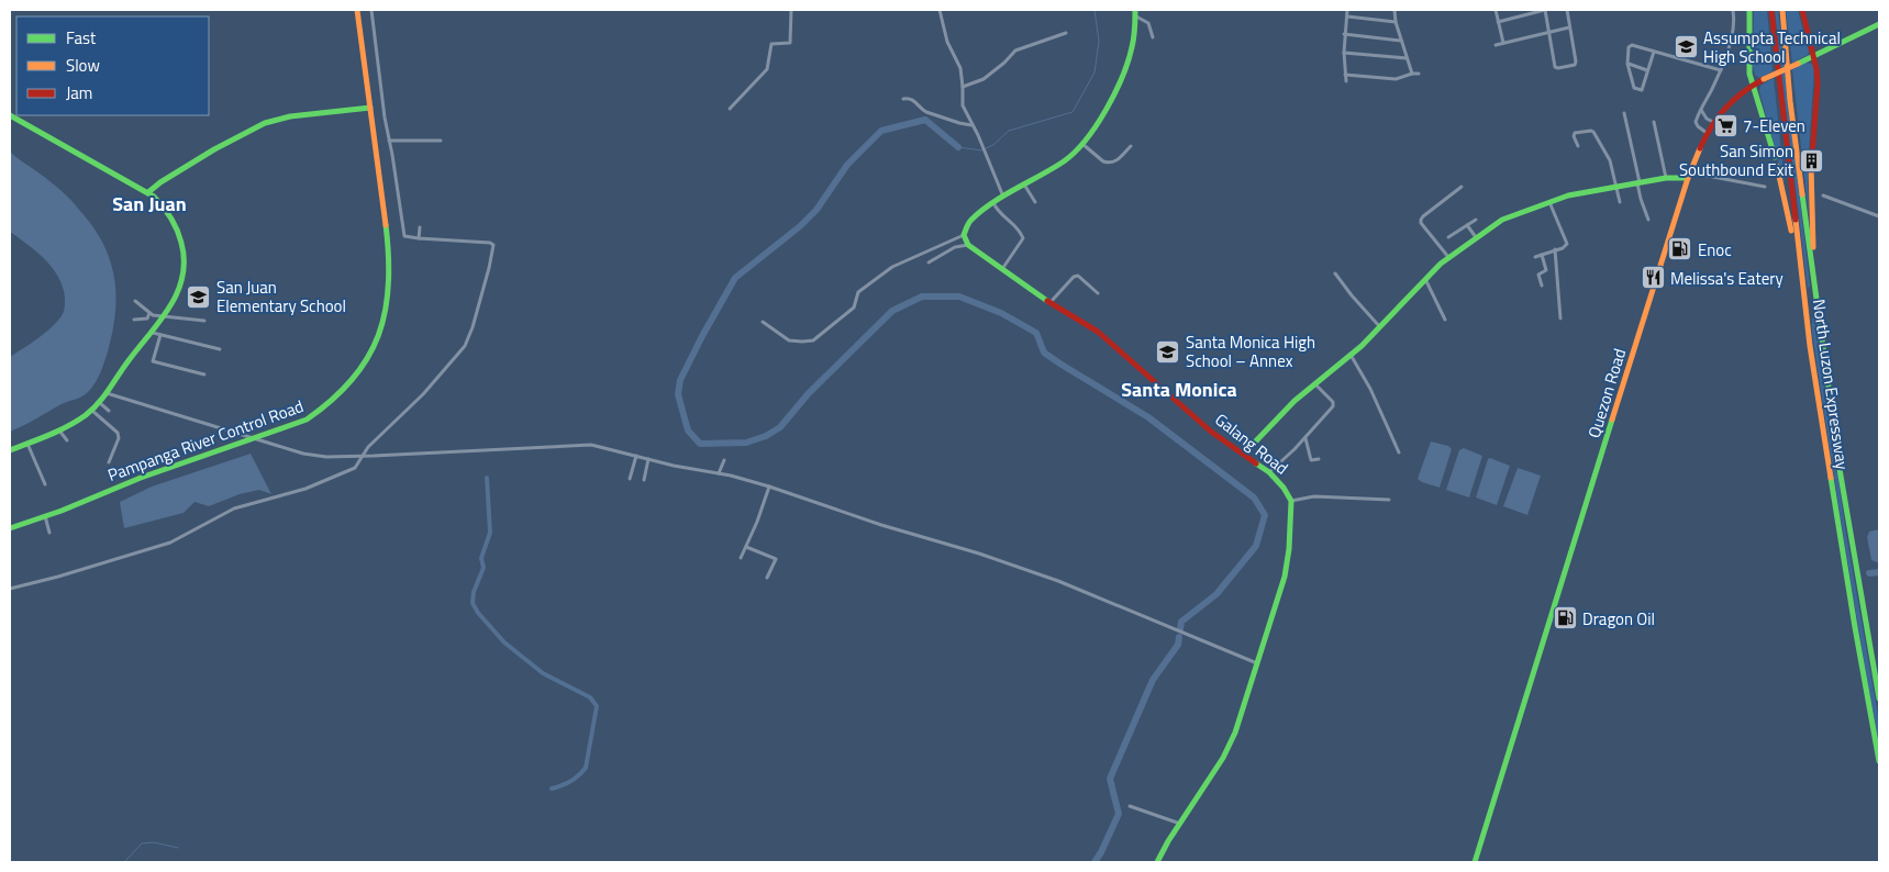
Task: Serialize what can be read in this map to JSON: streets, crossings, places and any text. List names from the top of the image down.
{
  "streets": {
    "main road": [
      "North Luzon Expressway",
      "Quezon Road",
      "Pampanga River Control Road",
      "Galang Road"
    ]
  },
  "districts": ["San Juan", "Santa Monica"],
  "places": {
    "school or university": ["Assumpta Technical High School", "San Juan Elementary School", "Santa Monica High School – Annex"],
    "supermarket": ["7-Eleven"],
    "building": ["San Simon Southbound Exit"],
    "fuel station": ["Enoc", "Dragon Oil"],
    "restaurant": ["Melissa's Eatery"]
  },
  "legend": ["Fast", "Slow", "Jam"]
}
